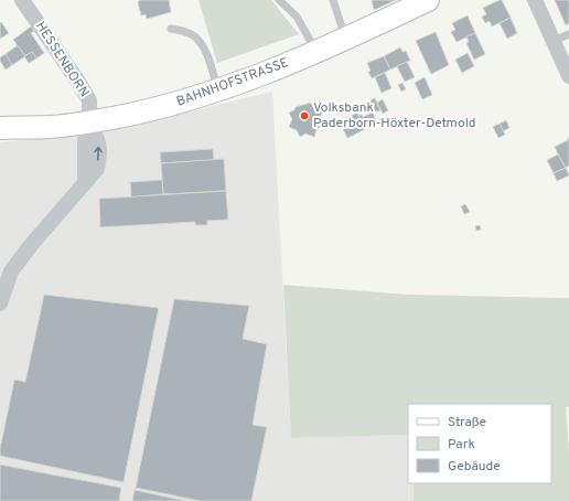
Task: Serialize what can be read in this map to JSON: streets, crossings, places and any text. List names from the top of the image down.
{
  "streets": {
    "main road": ["BAHNHOFSTRASSE"],
    "street": ["HESSENBORN"]
  },
  "crossings": [
    ["HESSENBORN", "BAHNHOFSTRASSE"]
  ],
  "places": ["Volksbank Paderborn-Höxter-Detmold"],
  "legend": ["Straße", "Park", "Gebäude"]
}
